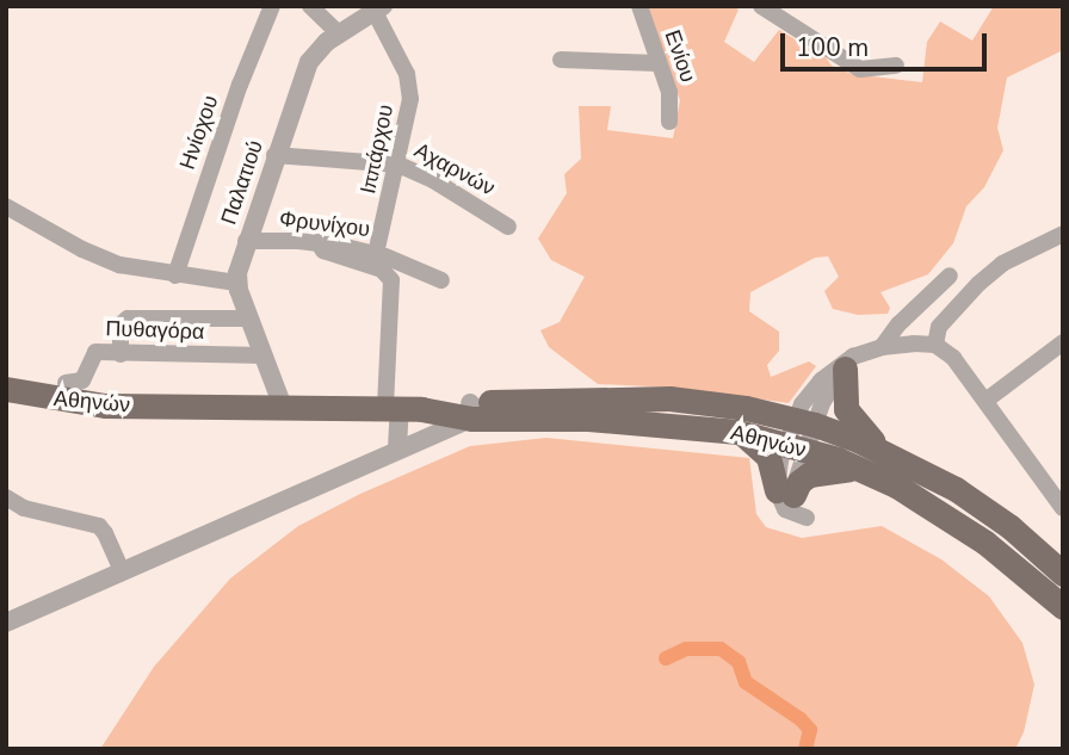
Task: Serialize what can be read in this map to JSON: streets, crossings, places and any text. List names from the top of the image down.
{
  "streets": {
    "main road": ["Αθηνών"],
    "street": [
      "Ενίου",
      "Ηνίοχου",
      "Ιππάρχου",
      "Αχαρνών",
      "Παλατιού",
      "Φρυνίχου",
      "Πυθαγόρα"
    ]
  },
  "crossings": [
    ["Ιππάρχου", "Αχαρνών"],
    ["Ιππάρχου", "Παλατιού"],
    ["Ιππάρχου", "Φρυνίχου"],
    ["Αχαρνών", "Παλατιού"],
    ["Παλατιού", "Φρυνίχου"]
  ],
  "scale_bar": "100 m"
}
